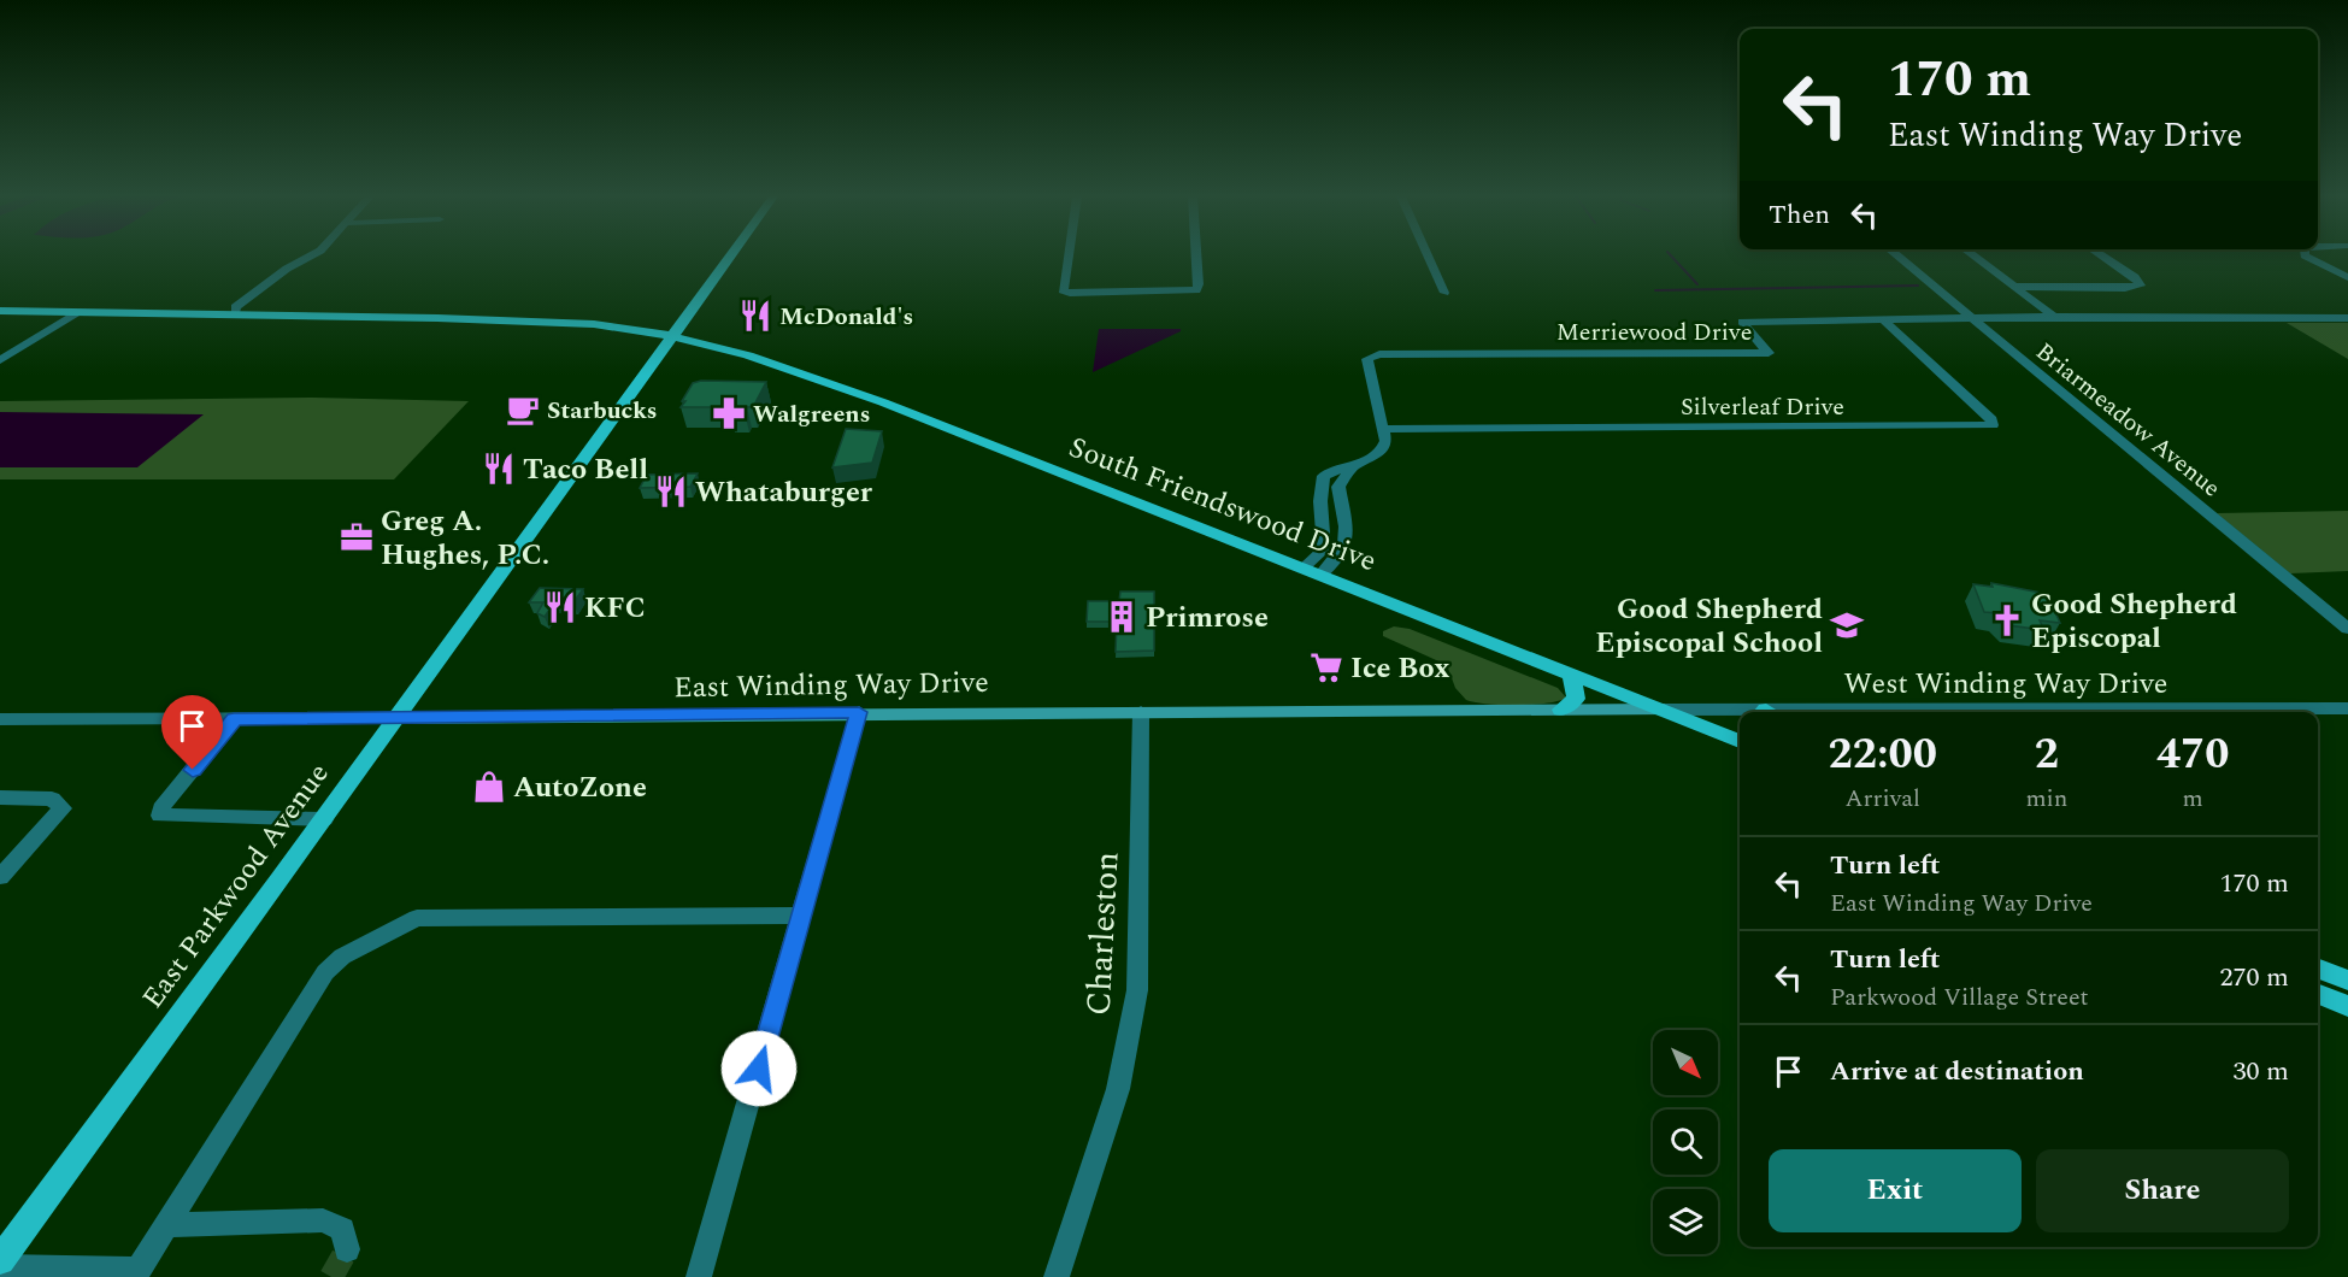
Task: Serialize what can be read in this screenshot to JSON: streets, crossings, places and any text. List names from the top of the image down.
{
  "streets": {
    "main road": ["South Friendswood Drive", "East Parkwood Avenue"],
    "street": [
      "Merriewood Drive",
      "Silverleaf Drive",
      "Briarmeadow Avenue",
      "West Winding Way Drive",
      "East Winding Way Drive",
      "Charleston"
    ]
  },
  "crossings": [
    ["Merriewood Drive", "Silverleaf Drive"],
    ["Merriewood Drive", "Briarmeadow Avenue"],
    ["South Friendswood Drive", "West Winding Way Drive"],
    ["South Friendswood Drive", "East Winding Way Drive"],
    ["South Friendswood Drive", "East Parkwood Avenue"],
    ["West Winding Way Drive", "East Winding Way Drive"],
    ["East Winding Way Drive", "East Parkwood Avenue"],
    ["East Winding Way Drive", "Charleston"]
  ],
  "places": {
    "restaurant": [
      "McDonald's",
      "Taco Bell",
      "Whataburger",
      "KFC"
    ],
    "cafe": ["Starbucks"],
    "pharmacy": ["Walgreens"],
    "office": ["Greg A. Hughes, P.C."],
    "building": ["Primrose"],
    "church": ["Good Shepherd Episcopal"],
    "school or university": ["Good Shepherd Episcopal School"],
    "supermarket": ["Ice Box"],
    "shop": ["AutoZone"]
  },
  "north": "bottom right",
  "page": {
    "turn": ["170 m", "East Winding Way Drive"],
    "then": "Then",
    "eta": [
      "22:00",
      "Arrival",
      "2",
      "min",
      "470",
      "m"
    ],
    "list": [
      {
        "name": "Turn left",
        "note": "East Winding Way Drive",
        "value": "170 m"
      },
      {
        "name": "Turn left",
        "note": "Parkwood Village Street",
        "value": "270 m"
      },
      {
        "name": "Arrive at destination",
        "value": "30 m"
      }
    ],
    "buttons": ["Exit", "Share"]
  }
}
